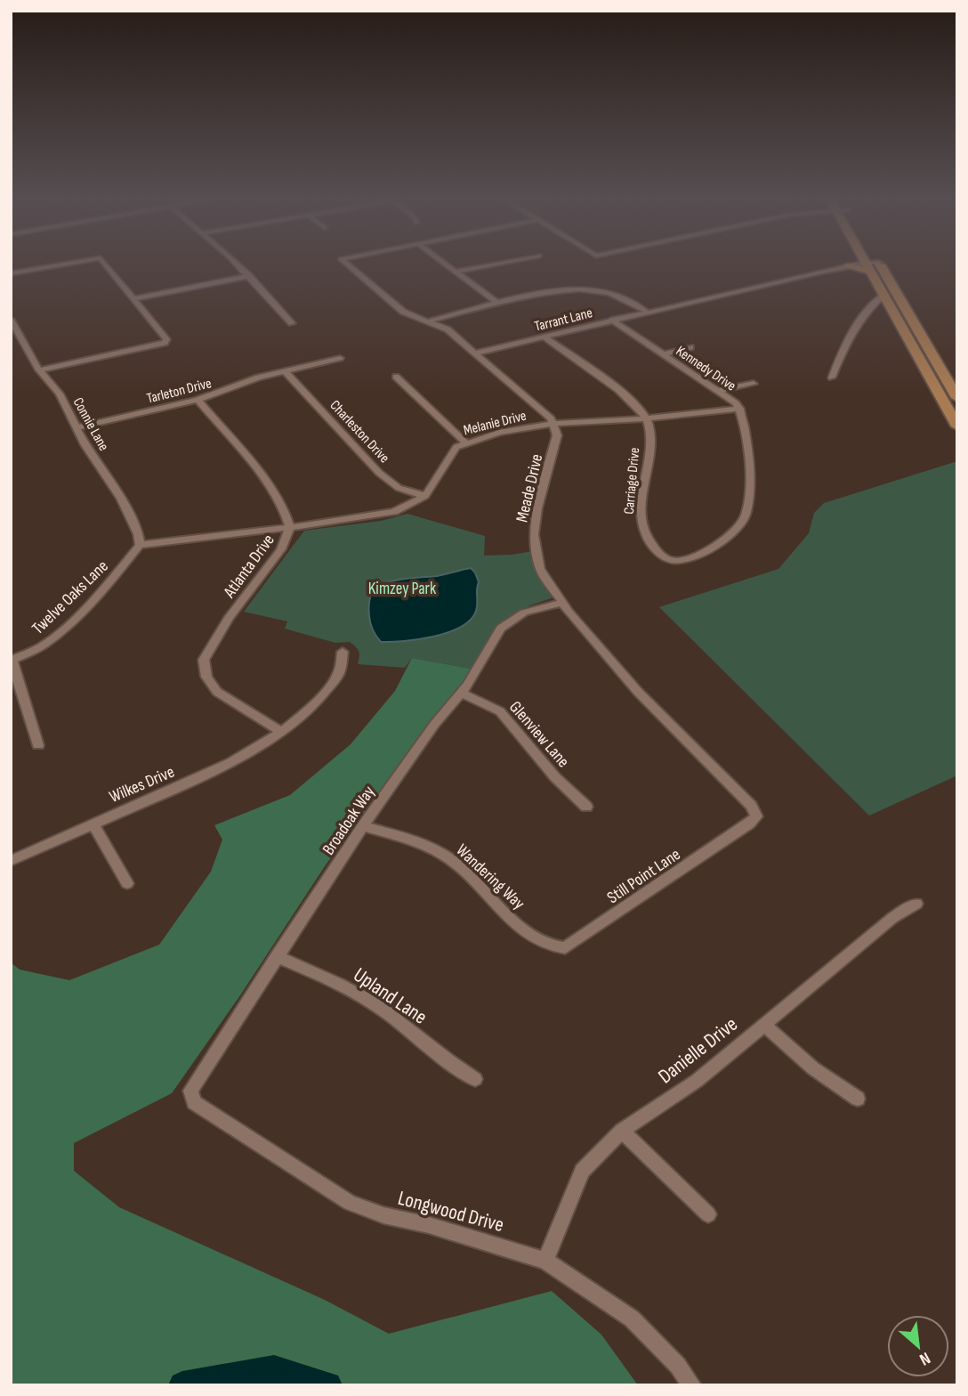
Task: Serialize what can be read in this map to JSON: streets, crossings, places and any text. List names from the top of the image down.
{
  "streets": {
    "street": [
      "Tarrant Lane",
      "Kennedy Drive",
      "Tarleton Drive",
      "Melanie Drive",
      "Connie Lane",
      "Charleston Drive",
      "Carriage Drive",
      "Meade Drive",
      "Atlanta Drive",
      "Twelve Oaks Lane",
      "Glenview Lane",
      "Wilkes Drive",
      "Broadoak Way",
      "Still Point Lane",
      "Wandering Way",
      "Upland Lane",
      "Danielle Drive",
      "Longwood Drive"
    ]
  },
  "crossings": [
    ["Tarrant Lane", "Kennedy Drive"],
    ["Kennedy Drive", "Melanie Drive"],
    ["Kennedy Drive", "Carriage Drive"],
    ["Tarleton Drive", "Connie Lane"],
    ["Tarleton Drive", "Charleston Drive"],
    ["Tarleton Drive", "Atlanta Drive"],
    ["Melanie Drive", "Charleston Drive"],
    ["Melanie Drive", "Carriage Drive"],
    ["Melanie Drive", "Meade Drive"],
    ["Connie Lane", "Twelve Oaks Lane"],
    ["Meade Drive", "Broadoak Way"],
    ["Meade Drive", "Still Point Lane"],
    ["Atlanta Drive", "Wilkes Drive"],
    ["Glenview Lane", "Broadoak Way"],
    ["Broadoak Way", "Wandering Way"],
    ["Broadoak Way", "Upland Lane"],
    ["Broadoak Way", "Longwood Drive"],
    ["Still Point Lane", "Wandering Way"],
    ["Danielle Drive", "Longwood Drive"]
  ],
  "parks": ["Kimzey Park"],
  "north": "bottom right"
}
